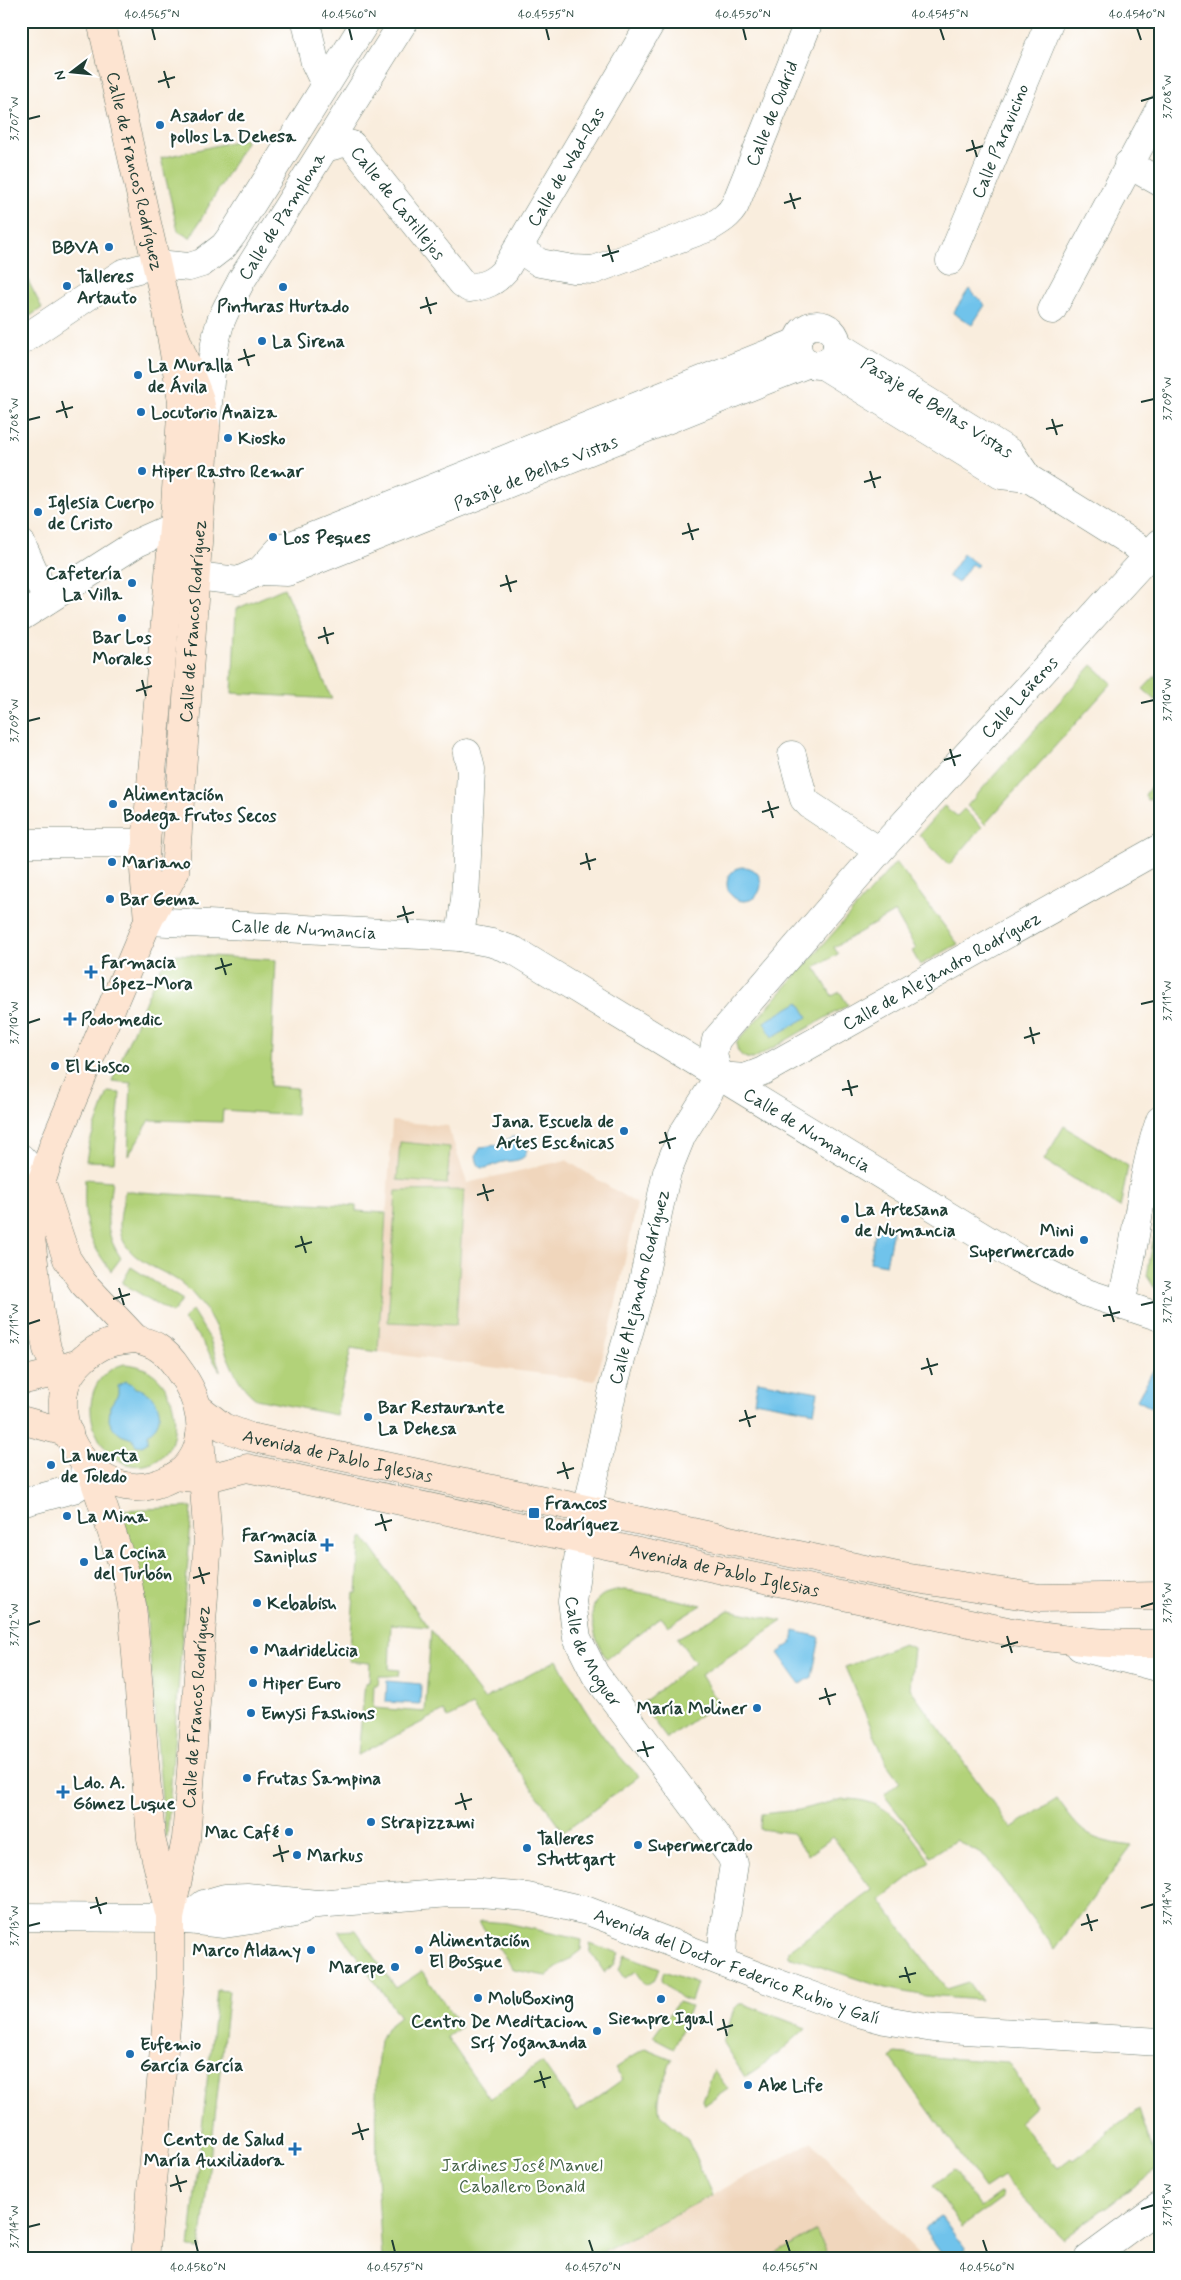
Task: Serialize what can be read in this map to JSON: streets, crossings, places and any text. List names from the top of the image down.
{
  "streets": {
    "street": [
      "Calle de Oudrid",
      "Calle Paravicino",
      "Calle de Wad-Ras",
      "Calle de Francos Rodríguez",
      "Calle de Castillejos",
      "Calle de Pamplona",
      "Pasaje de Bellas Vistas",
      "Calle Leñeros",
      "Calle de Numancia",
      "Calle de Alejandro Rodríguez",
      "Calle Alejandro Rodríguez",
      "Avenida de Pablo Iglesias",
      "Calle de Moguer",
      "Avenida del Doctor Federico Rubio y Galí"
    ]
  },
  "crossings": [
    ["Calle de Oudrid", "Calle de Wad-Ras"],
    ["Calle de Wad-Ras", "Calle de Castillejos"],
    ["Calle de Francos Rodríguez", "Calle de Pamplona"],
    ["Calle de Francos Rodríguez", "Pasaje de Bellas Vistas"],
    ["Calle de Francos Rodríguez", "Calle de Numancia"],
    ["Calle de Francos Rodríguez", "Avenida de Pablo Iglesias"],
    ["Calle de Francos Rodríguez", "Avenida del Doctor Federico Rubio y Galí"],
    ["Calle de Castillejos", "Calle de Pamplona"],
    ["Pasaje de Bellas Vistas", "Calle Leñeros"],
    ["Calle Leñeros", "Calle de Numancia"],
    ["Calle Leñeros", "Calle de Alejandro Rodríguez"],
    ["Calle Leñeros", "Calle Alejandro Rodríguez"],
    ["Calle de Numancia", "Calle de Alejandro Rodríguez"],
    ["Calle de Numancia", "Calle Alejandro Rodríguez"],
    ["Calle de Alejandro Rodríguez", "Calle Alejandro Rodríguez"],
    ["Calle Alejandro Rodríguez", "Avenida de Pablo Iglesias"],
    ["Calle Alejandro Rodríguez", "Calle de Moguer"],
    ["Avenida de Pablo Iglesias", "Calle de Moguer"],
    ["Calle de Moguer", "Avenida del Doctor Federico Rubio y Galí"]
  ],
  "parks": ["Jardines José Manuel Caballero Bonald"],
  "places": {
    "other": [
      "Asador de pollos La Dehesa",
      "BBVA",
      "Talleres Artauto",
      "Pinturas Hurtado",
      "La Sirena",
      "La Muralla de Ávila",
      "Locutorio Anaiza",
      "Kiosko",
      "Hiper Rastro Remar",
      "Iglesia Cuerpo de Cristo",
      "Los Peques",
      "Cafetería La Villa",
      "Bar Los Morales",
      "Alimentación Bodega Frutos Secos",
      "Mariano",
      "Bar Gema",
      "El Kiosco",
      "Jana. Escuela de Artes Escénicas",
      "La Artesana de Numancia",
      "Mini Supermercado",
      "Bar Restaurante La Dehesa",
      "La huerta de Toledo",
      "La Mina",
      "La Cocina del Turbón",
      "Kebabish",
      "Madridelicia",
      "Hiper Euro",
      "María Moliner",
      "Emysi Fashions",
      "Frutas Sampina",
      "Strapizzami",
      "Mac Café",
      "Supermercado",
      "Talleres Stuttgart",
      "Markus",
      "Marco Aldany",
      "Alimentación El Bosque",
      "Marepe",
      "MoluBoxing",
      "Siempre Igual",
      "Centro De Meditacion Srf Yogananda",
      "Eufemio García García",
      "Abe Life"
    ],
    "health": [
      "Farmacia López-Mora",
      "Podomedic",
      "Farmacia Saniplus",
      "Ldo. A. Gómez Luque",
      "Centro de Salud María Auxiliadora"
    ],
    "transit": ["Francos Rodríguez"]
  },
  "north": "left",
  "coordinates": [
    "40.4565°N",
    "40.4560°N",
    "40.4555°N",
    "40.4550°N",
    "40.4545°N",
    "40.4540°N",
    "3.708°W",
    "3.707°W",
    "3.709°W",
    "3.710°W",
    "3.711°W",
    "3.712°W",
    "3.713°W",
    "3.714°W",
    "3.715°W",
    "40.4580°N",
    "40.4575°N",
    "40.4570°N"
  ]
}
